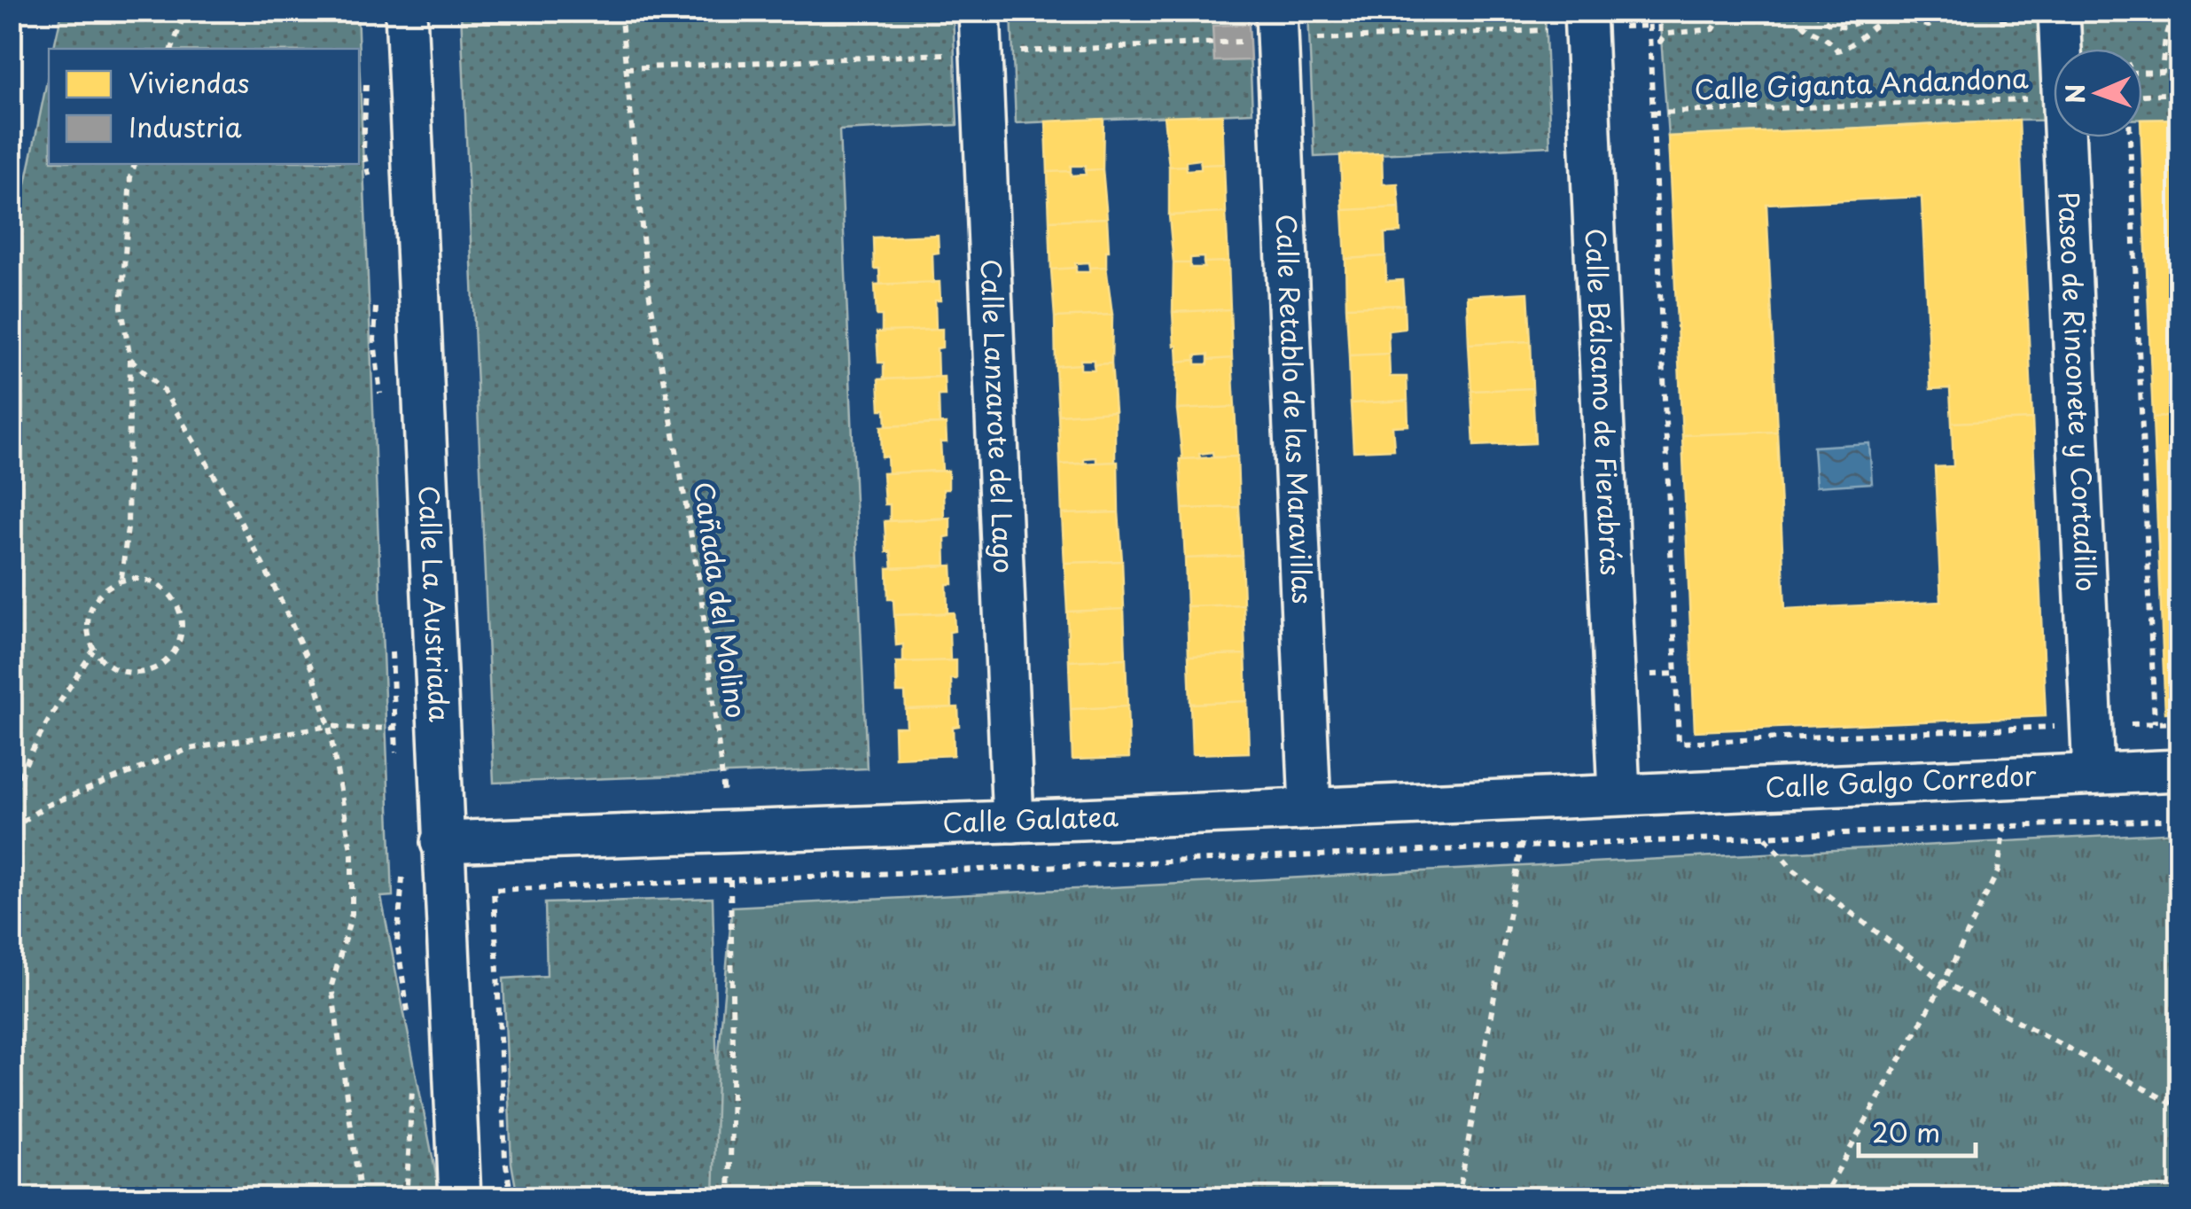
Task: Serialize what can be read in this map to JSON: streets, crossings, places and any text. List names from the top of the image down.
{
  "streets": {
    "street": [
      "Paseo de Rinconete y Cortadillo",
      "Calle Bálsamo de Fierabrás",
      "Calle Retablo de las Maravillas",
      "Calle Lanzarote del Lago",
      "Calle La Austriada",
      "Calle Galgo Corredor",
      "Calle Galatea"
    ],
    "path": ["Calle Giganta Andandona", "Cañada del Molino"]
  },
  "crossings": [
    ["Paseo de Rinconete y Cortadillo", "Calle Galgo Corredor"],
    ["Calle Bálsamo de Fierabrás", "Calle Galgo Corredor"],
    ["Calle Bálsamo de Fierabrás", "Calle Galatea"],
    ["Calle Retablo de las Maravillas", "Calle Galatea"],
    ["Calle Lanzarote del Lago", "Calle Galatea"],
    ["Cañada del Molino", "Calle Galatea"],
    ["Calle La Austriada", "Calle Galatea"],
    ["Calle Galgo Corredor", "Calle Galatea"]
  ],
  "legend": ["Viviendas", "Industria"],
  "scale_bar": "20 m",
  "north": "left"
}
